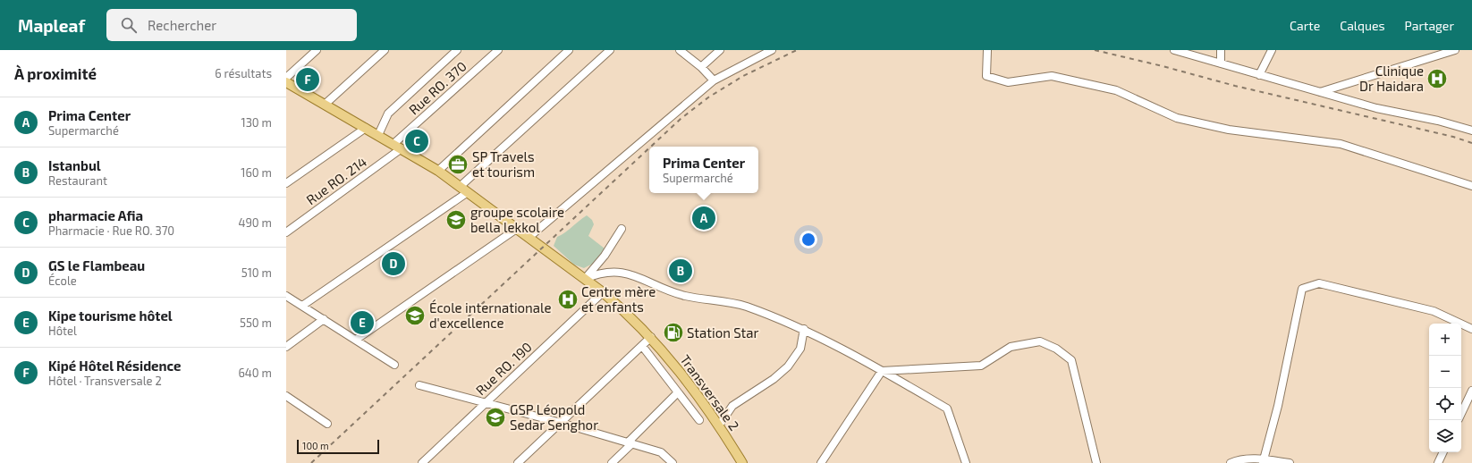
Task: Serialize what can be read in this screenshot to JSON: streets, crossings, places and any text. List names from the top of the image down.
{
  "streets": {
    "main road": ["Transversale 2"],
    "street": ["Rue RO. 370", "Rue RO. 214", "Rue RO. 190"]
  },
  "crossings": [
    ["Rue RO. 370", "Rue RO. 214"],
    ["Rue RO. 370", "Transversale 2"],
    ["Rue RO. 214", "Transversale 2"],
    ["Rue RO. 190", "Transversale 2"]
  ],
  "places": {
    "hospital": ["Clinique Dr Haidara", "Centre mère et enfants"],
    "office": ["SP Travels et tourism"],
    "school or university": ["groupe scolaire bella lekkol", "École internationale d'excellence", "GSP Léopold Sedar Senghor"],
    "fuel station": ["Station Star"]
  },
  "scale_bar": "100 m",
  "page": {
    "header": "Mapleaf",
    "search": "Rechercher",
    "nav": ["Carte", "Calques", "Partager"],
    "heading": ["À proximité", "6 résultats"],
    "pins": [
      "F",
      "C",
      "A",
      "D",
      "B",
      "E"
    ],
    "list": [
      {
        "mark": "A",
        "name": "Prima Center",
        "note": "Supermarché",
        "value": "130 m"
      },
      {
        "mark": "B",
        "name": "Istanbul",
        "note": "Restaurant",
        "value": "160 m"
      },
      {
        "mark": "C",
        "name": "pharmacie Afia",
        "note": "Pharmacie · Rue RO. 370",
        "value": "490 m"
      },
      {
        "mark": "D",
        "name": "GS le Flambeau",
        "note": "École",
        "value": "510 m"
      },
      {
        "mark": "E",
        "name": "Kipe tourisme hôtel",
        "note": "Hôtel",
        "value": "550 m"
      },
      {
        "mark": "F",
        "name": "Kipé Hôtel Résidence",
        "note": "Hôtel · Transversale 2",
        "value": "640 m"
      }
    ],
    "popup": ["Prima Center", "Supermarché"],
    "map_buttons": ["+", "−"],
    "scale": "100 m"
  }
}
